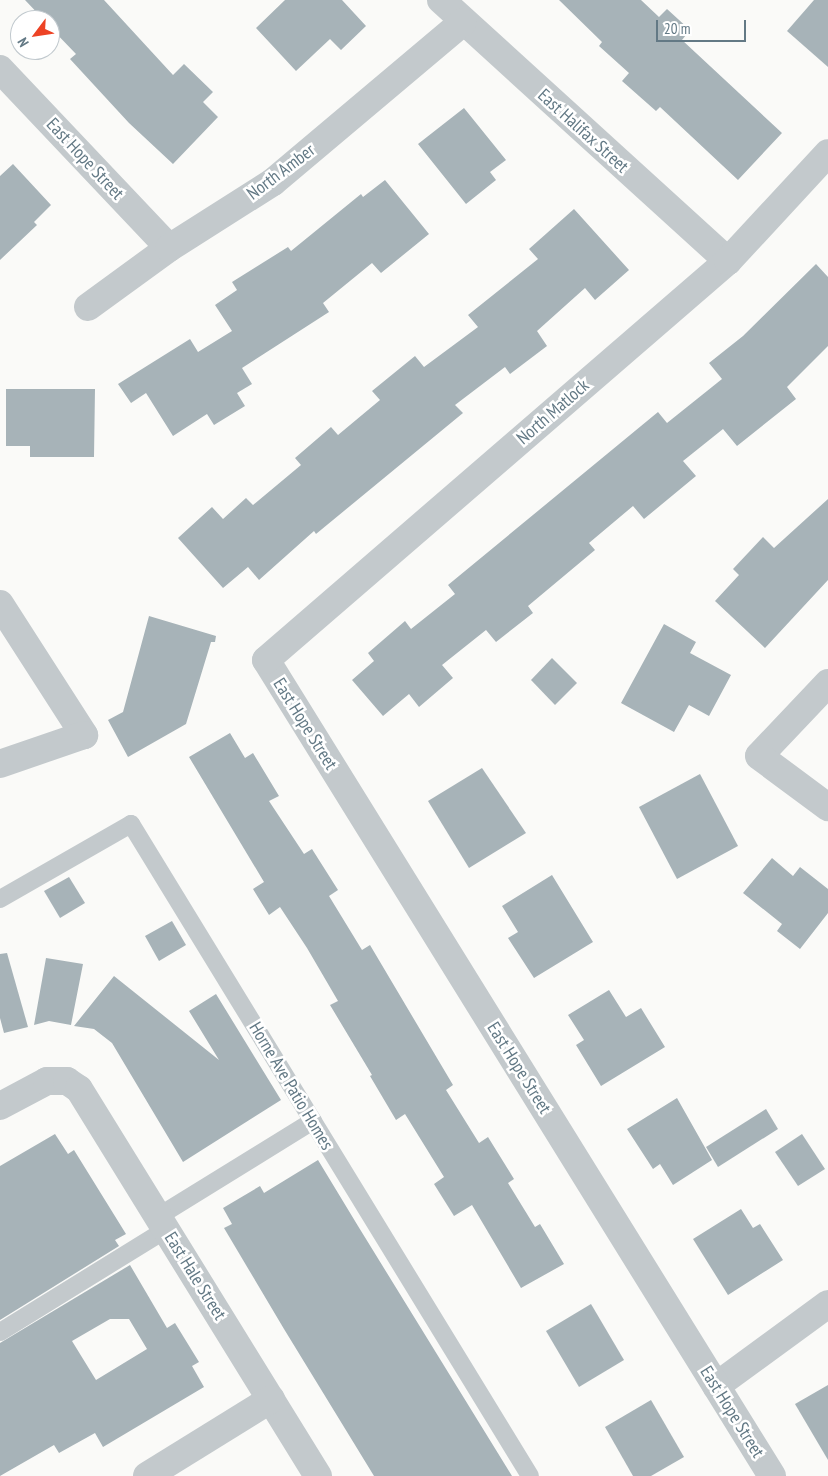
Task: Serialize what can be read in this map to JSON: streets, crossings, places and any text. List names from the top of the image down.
{
  "streets": {
    "street": [
      "East Halifax Street",
      "East Hope Street",
      "North Amber",
      "North Matlock",
      "East Hale Street"
    ],
    "lane": ["Horne Ave Patio Homes"]
  },
  "crossings": [
    ["East Halifax Street", "North Amber"],
    ["East Halifax Street", "North Matlock"],
    ["East Hope Street", "North Amber"],
    ["East Hope Street", "North Matlock"]
  ],
  "scale_bar": "20 m",
  "north": "bottom left"
}
